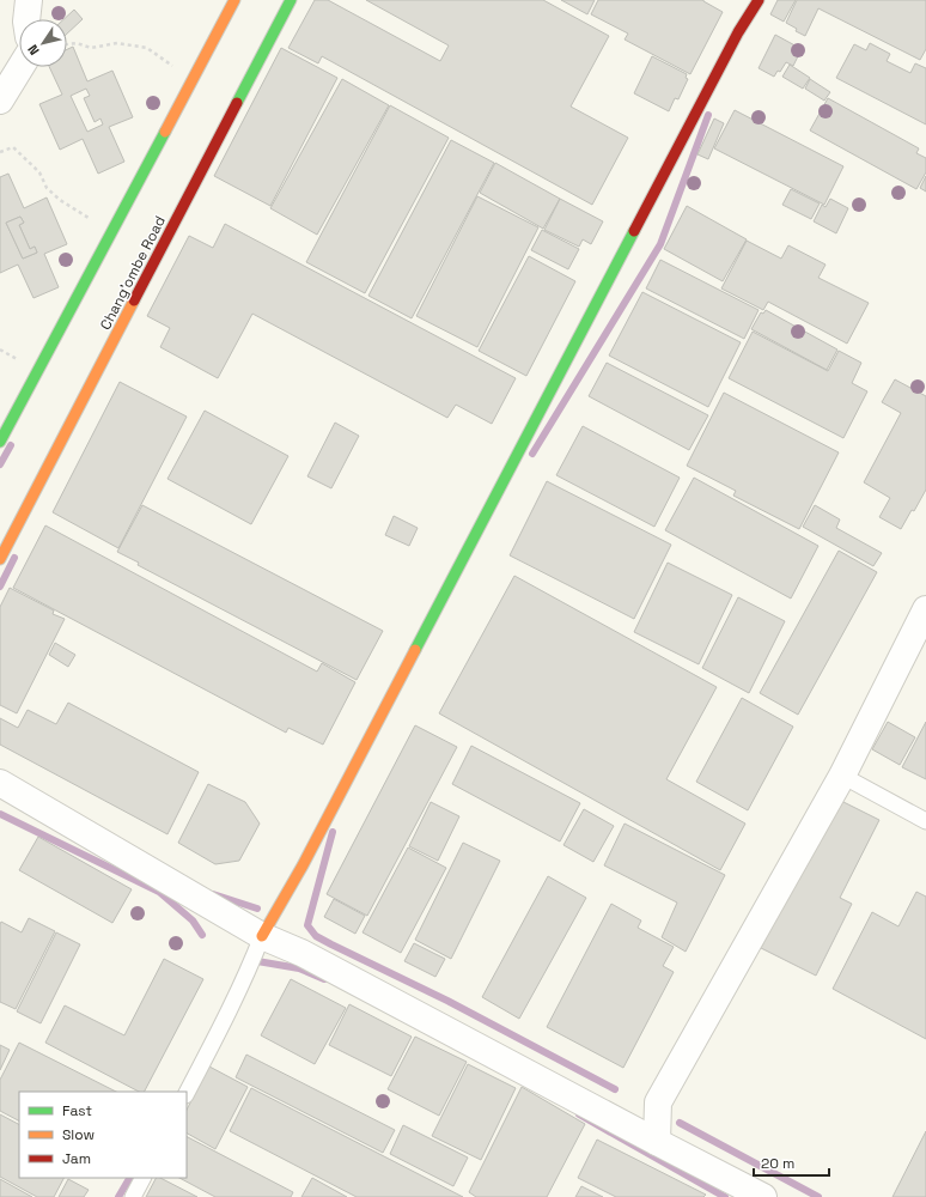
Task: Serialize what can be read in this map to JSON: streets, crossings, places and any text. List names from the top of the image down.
{
  "streets": {
    "main road": ["Chang'ombe Road"]
  },
  "legend": ["Fast", "Slow", "Jam"],
  "scale_bar": "20 m",
  "north": "bottom left"
}
